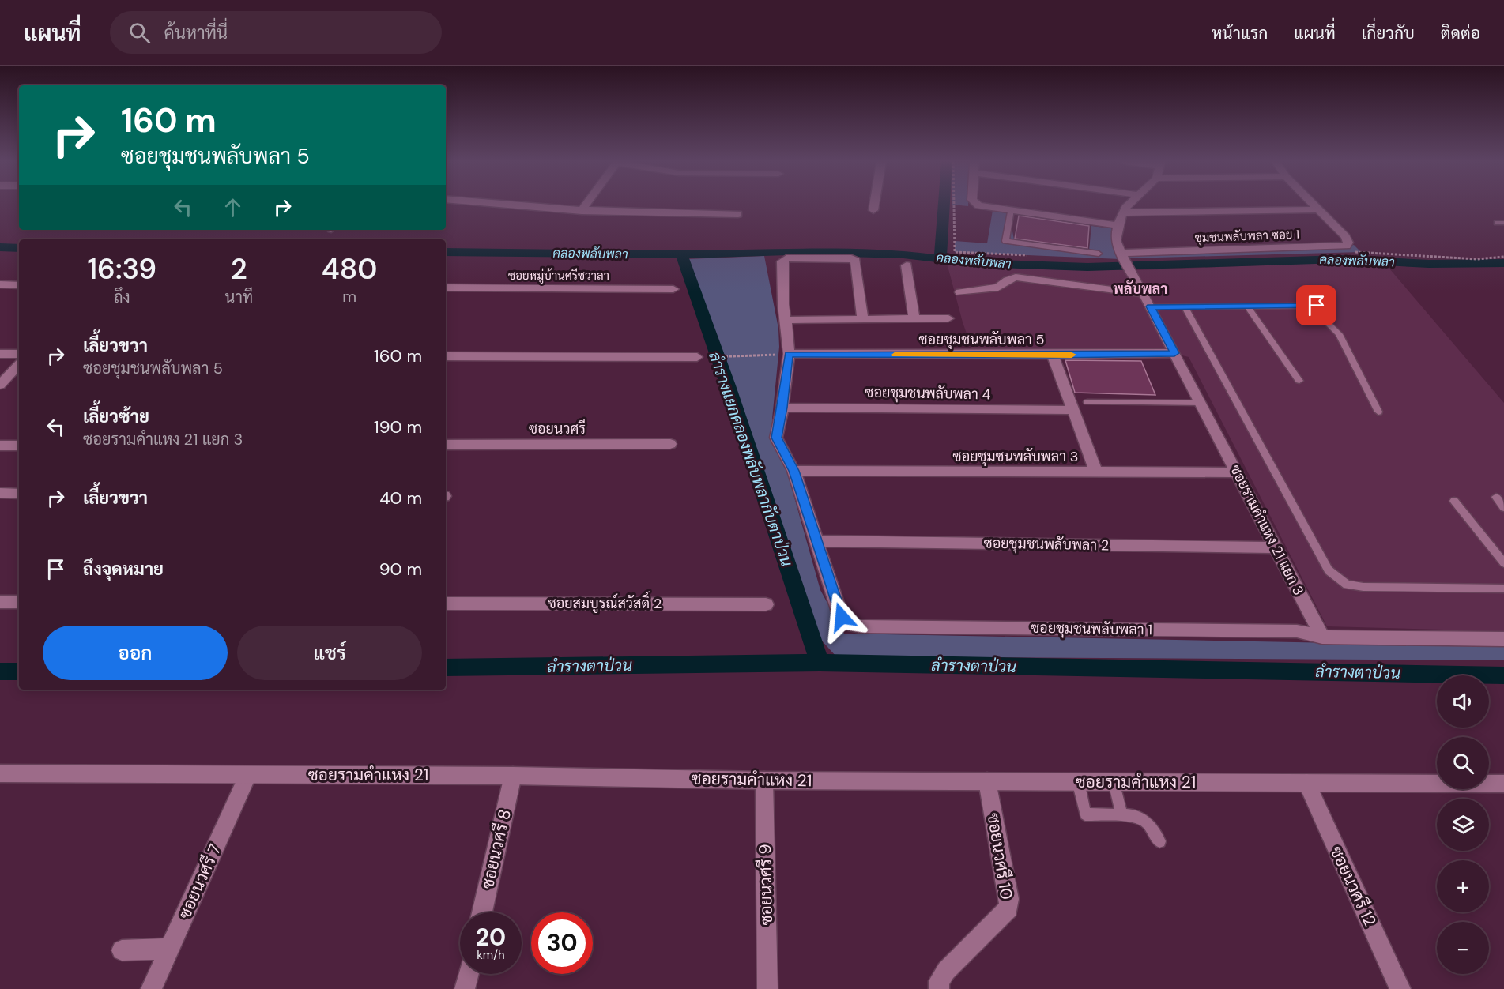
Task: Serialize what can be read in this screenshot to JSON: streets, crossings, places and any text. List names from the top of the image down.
{
  "streets": {
    "street": [
      "ชุมชนพลับพลา ซอย 1",
      "ซอยหมู่บ้านศรีชวาลา",
      "ซอยชุมชนพลับพลา 5",
      "ซอยชุมชนพลับพลา 4",
      "ซอยนวศรี",
      "ซอยชุมชนพลับพลา 3",
      "ซอยรามคำแหง 21 แยก 3",
      "ซอยชุมชนพลับพลา 2",
      "ซอยสมบูรณ์สวัสดิ์ 2",
      "ซอยชุมชนพลับพลา 1",
      "ซอยรามคำแหง 21",
      "ซอยนวศรี 8",
      "ซอยนวศรี 10",
      "ซอยนวศรี 7",
      "ซอยนวศรี 9",
      "ซอยนวศรี 12"
    ]
  },
  "crossings": [
    ["ชุมชนพลับพลา ซอย 1", "ซอยรามคำแหง 21 แยก 3"],
    ["ซอยชุมชนพลับพลา 5", "ซอยรามคำแหง 21 แยก 3"],
    ["ซอยชุมชนพลับพลา 3", "ซอยรามคำแหง 21 แยก 3"],
    ["ซอยรามคำแหง 21 แยก 3", "ซอยชุมชนพลับพลา 2"],
    ["ซอยรามคำแหง 21 แยก 3", "ซอยชุมชนพลับพลา 1"],
    ["ซอยชุมชนพลับพลา 2", "ซอยชุมชนพลับพลา 1"],
    ["ซอยรามคำแหง 21", "ซอยนวศรี 8"],
    ["ซอยรามคำแหง 21", "ซอยนวศรี 10"],
    ["ซอยรามคำแหง 21", "ซอยนวศรี 7"],
    ["ซอยรามคำแหง 21", "ซอยนวศรี 9"],
    ["ซอยรามคำแหง 21", "ซอยนวศรี 12"]
  ],
  "districts": ["พลับพลา"],
  "water": ["คลองพลับพลา", "ลำรางแยกคลองพลับพลากับตาป่วน", "ลำรางตาป่วน"],
  "page": {
    "header": "แผนที่",
    "search": "ค้นหาที่นี่",
    "nav": [
      "หน้าแรก",
      "แผนที่",
      "เกี่ยวกับ",
      "ติดต่อ"
    ],
    "turn": ["160 m", "ซอยชุมชนพลับพลา 5"],
    "eta": [
      "16:39",
      "ถึง",
      "2",
      "นาที",
      "480",
      "m"
    ],
    "list": [
      {
        "name": "เลี้ยวขวา",
        "note": "ซอยชุมชนพลับพลา 5",
        "value": "160 m"
      },
      {
        "name": "เลี้ยวซ้าย",
        "note": "ซอยรามคำแหง 21 แยก 3",
        "value": "190 m"
      },
      {
        "name": "เลี้ยวขวา",
        "value": "40 m"
      },
      {
        "name": "ถึงจุดหมาย",
        "value": "90 m"
      }
    ],
    "buttons": ["ออก", "แชร์"],
    "map_buttons": ["+", "−"],
    "speed": "20 km/h",
    "limit": "30"
  }
}
